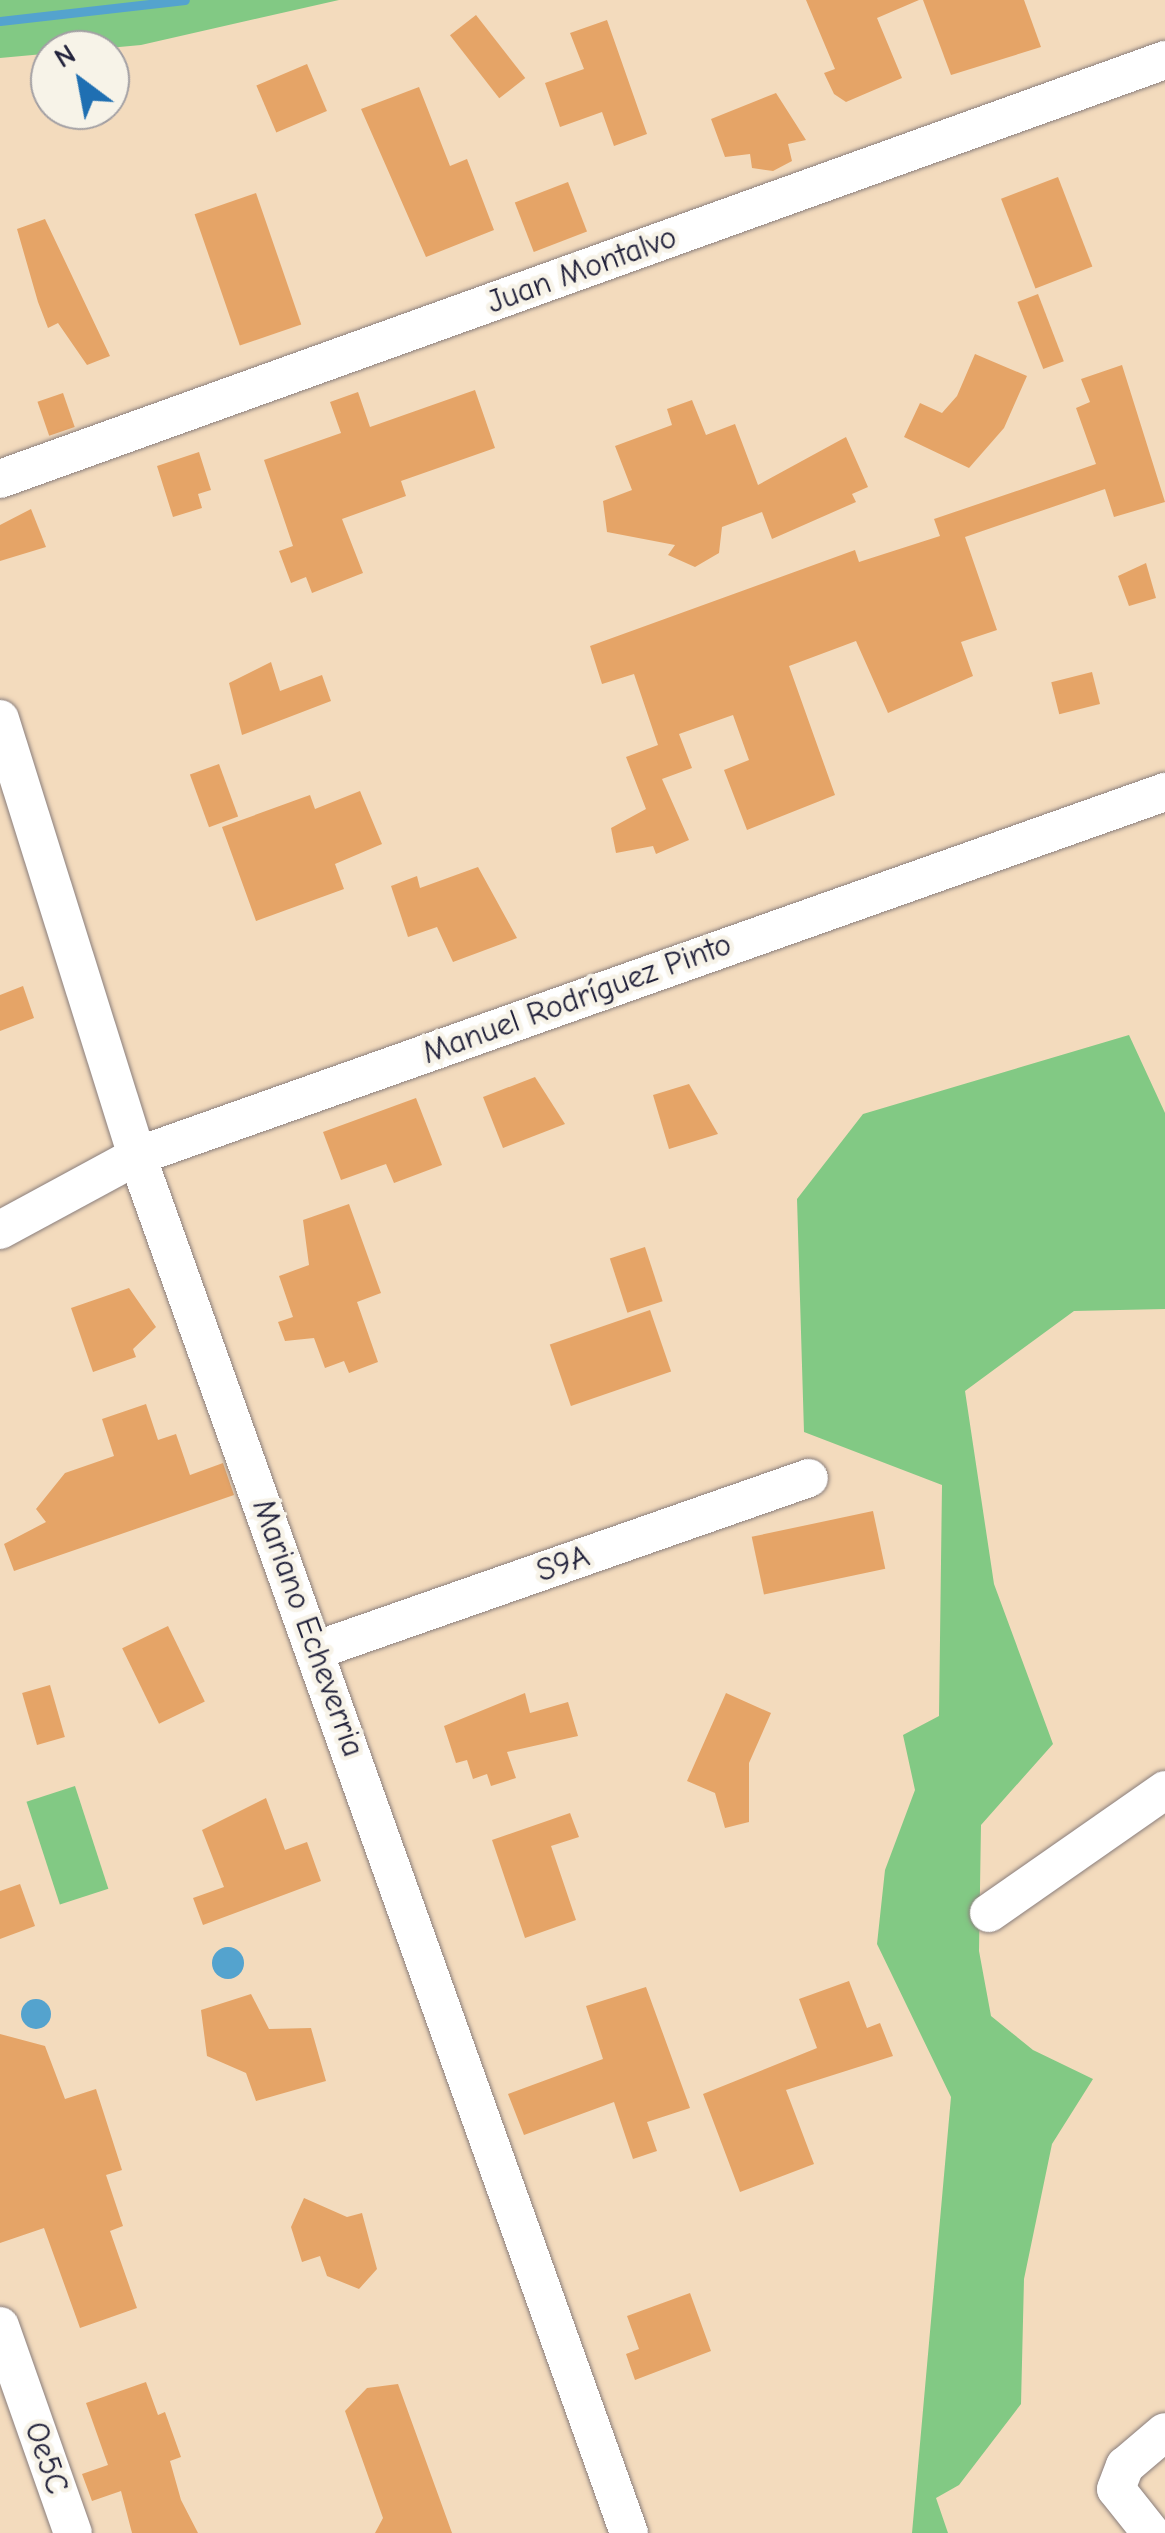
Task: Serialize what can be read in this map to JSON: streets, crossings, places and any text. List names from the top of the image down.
{
  "streets": {
    "street": [
      "Juan Montalvo",
      "Manuel Rodríguez Pinto",
      "S9A",
      "Mariano Echeverria",
      "Oe5C"
    ]
  },
  "crossings": [
    ["Manuel Rodríguez Pinto", "Mariano Echeverria"],
    ["S9A", "Mariano Echeverria"]
  ],
  "north": "top left"
}
